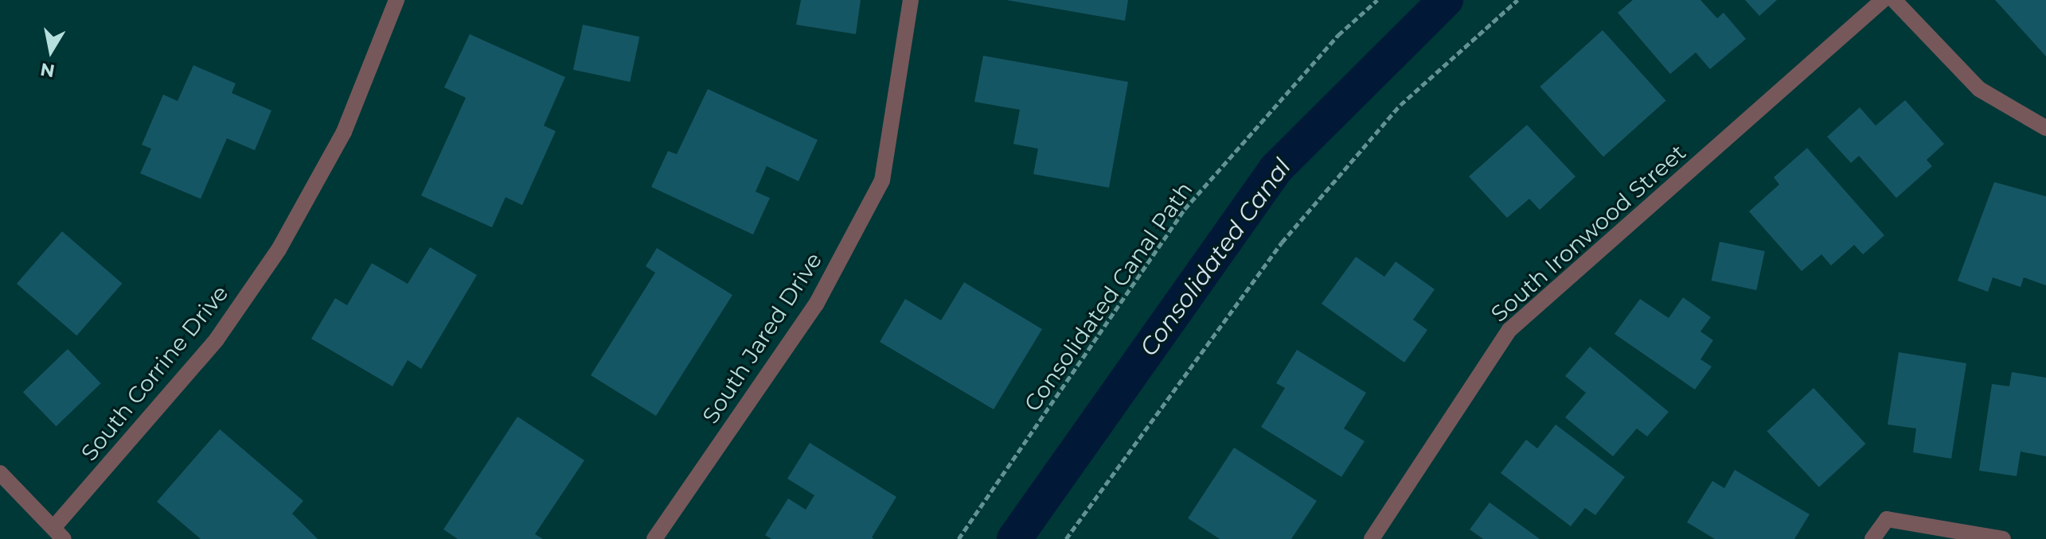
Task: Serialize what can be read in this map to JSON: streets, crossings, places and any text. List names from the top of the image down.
{
  "streets": {
    "street": ["South Ironwood Street", "South Jared Drive", "South Corrine Drive"],
    "path": ["Consolidated Canal Path"]
  },
  "water": ["Consolidated Canal"],
  "north": "bottom"
}
